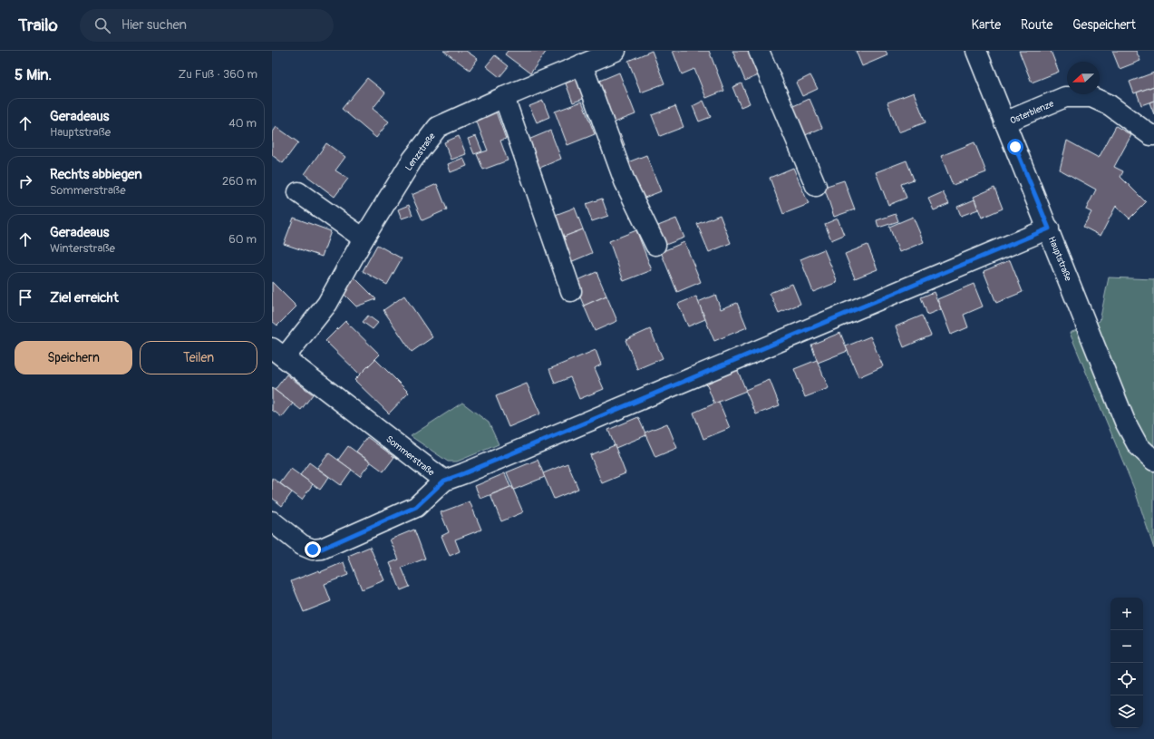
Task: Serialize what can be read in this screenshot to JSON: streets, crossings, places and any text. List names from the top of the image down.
{
  "streets": {
    "street": [
      "Osterblenze",
      "Lenzstraße",
      "Hauptstraße",
      "Sommerstraße"
    ]
  },
  "crossings": [
    ["Osterblenze", "Hauptstraße"],
    ["Lenzstraße", "Sommerstraße"],
    ["Hauptstraße", "Sommerstraße"]
  ],
  "north": "left",
  "page": {
    "header": "Trailo",
    "search": "Hier suchen",
    "nav": ["Karte", "Route", "Gespeichert"],
    "heading": ["5 Min.", "Zu Fuß · 360 m"],
    "list": [
      ["Geradeaus", "Hauptstraße", "40 m"],
      ["Rechts abbiegen", "Sommerstraße", "260 m"],
      ["Geradeaus", "Winterstraße", "60 m"],
      "Ziel erreicht"
    ],
    "buttons": ["Speichern", "Teilen"],
    "map_buttons": ["+", "−"]
  }
}
